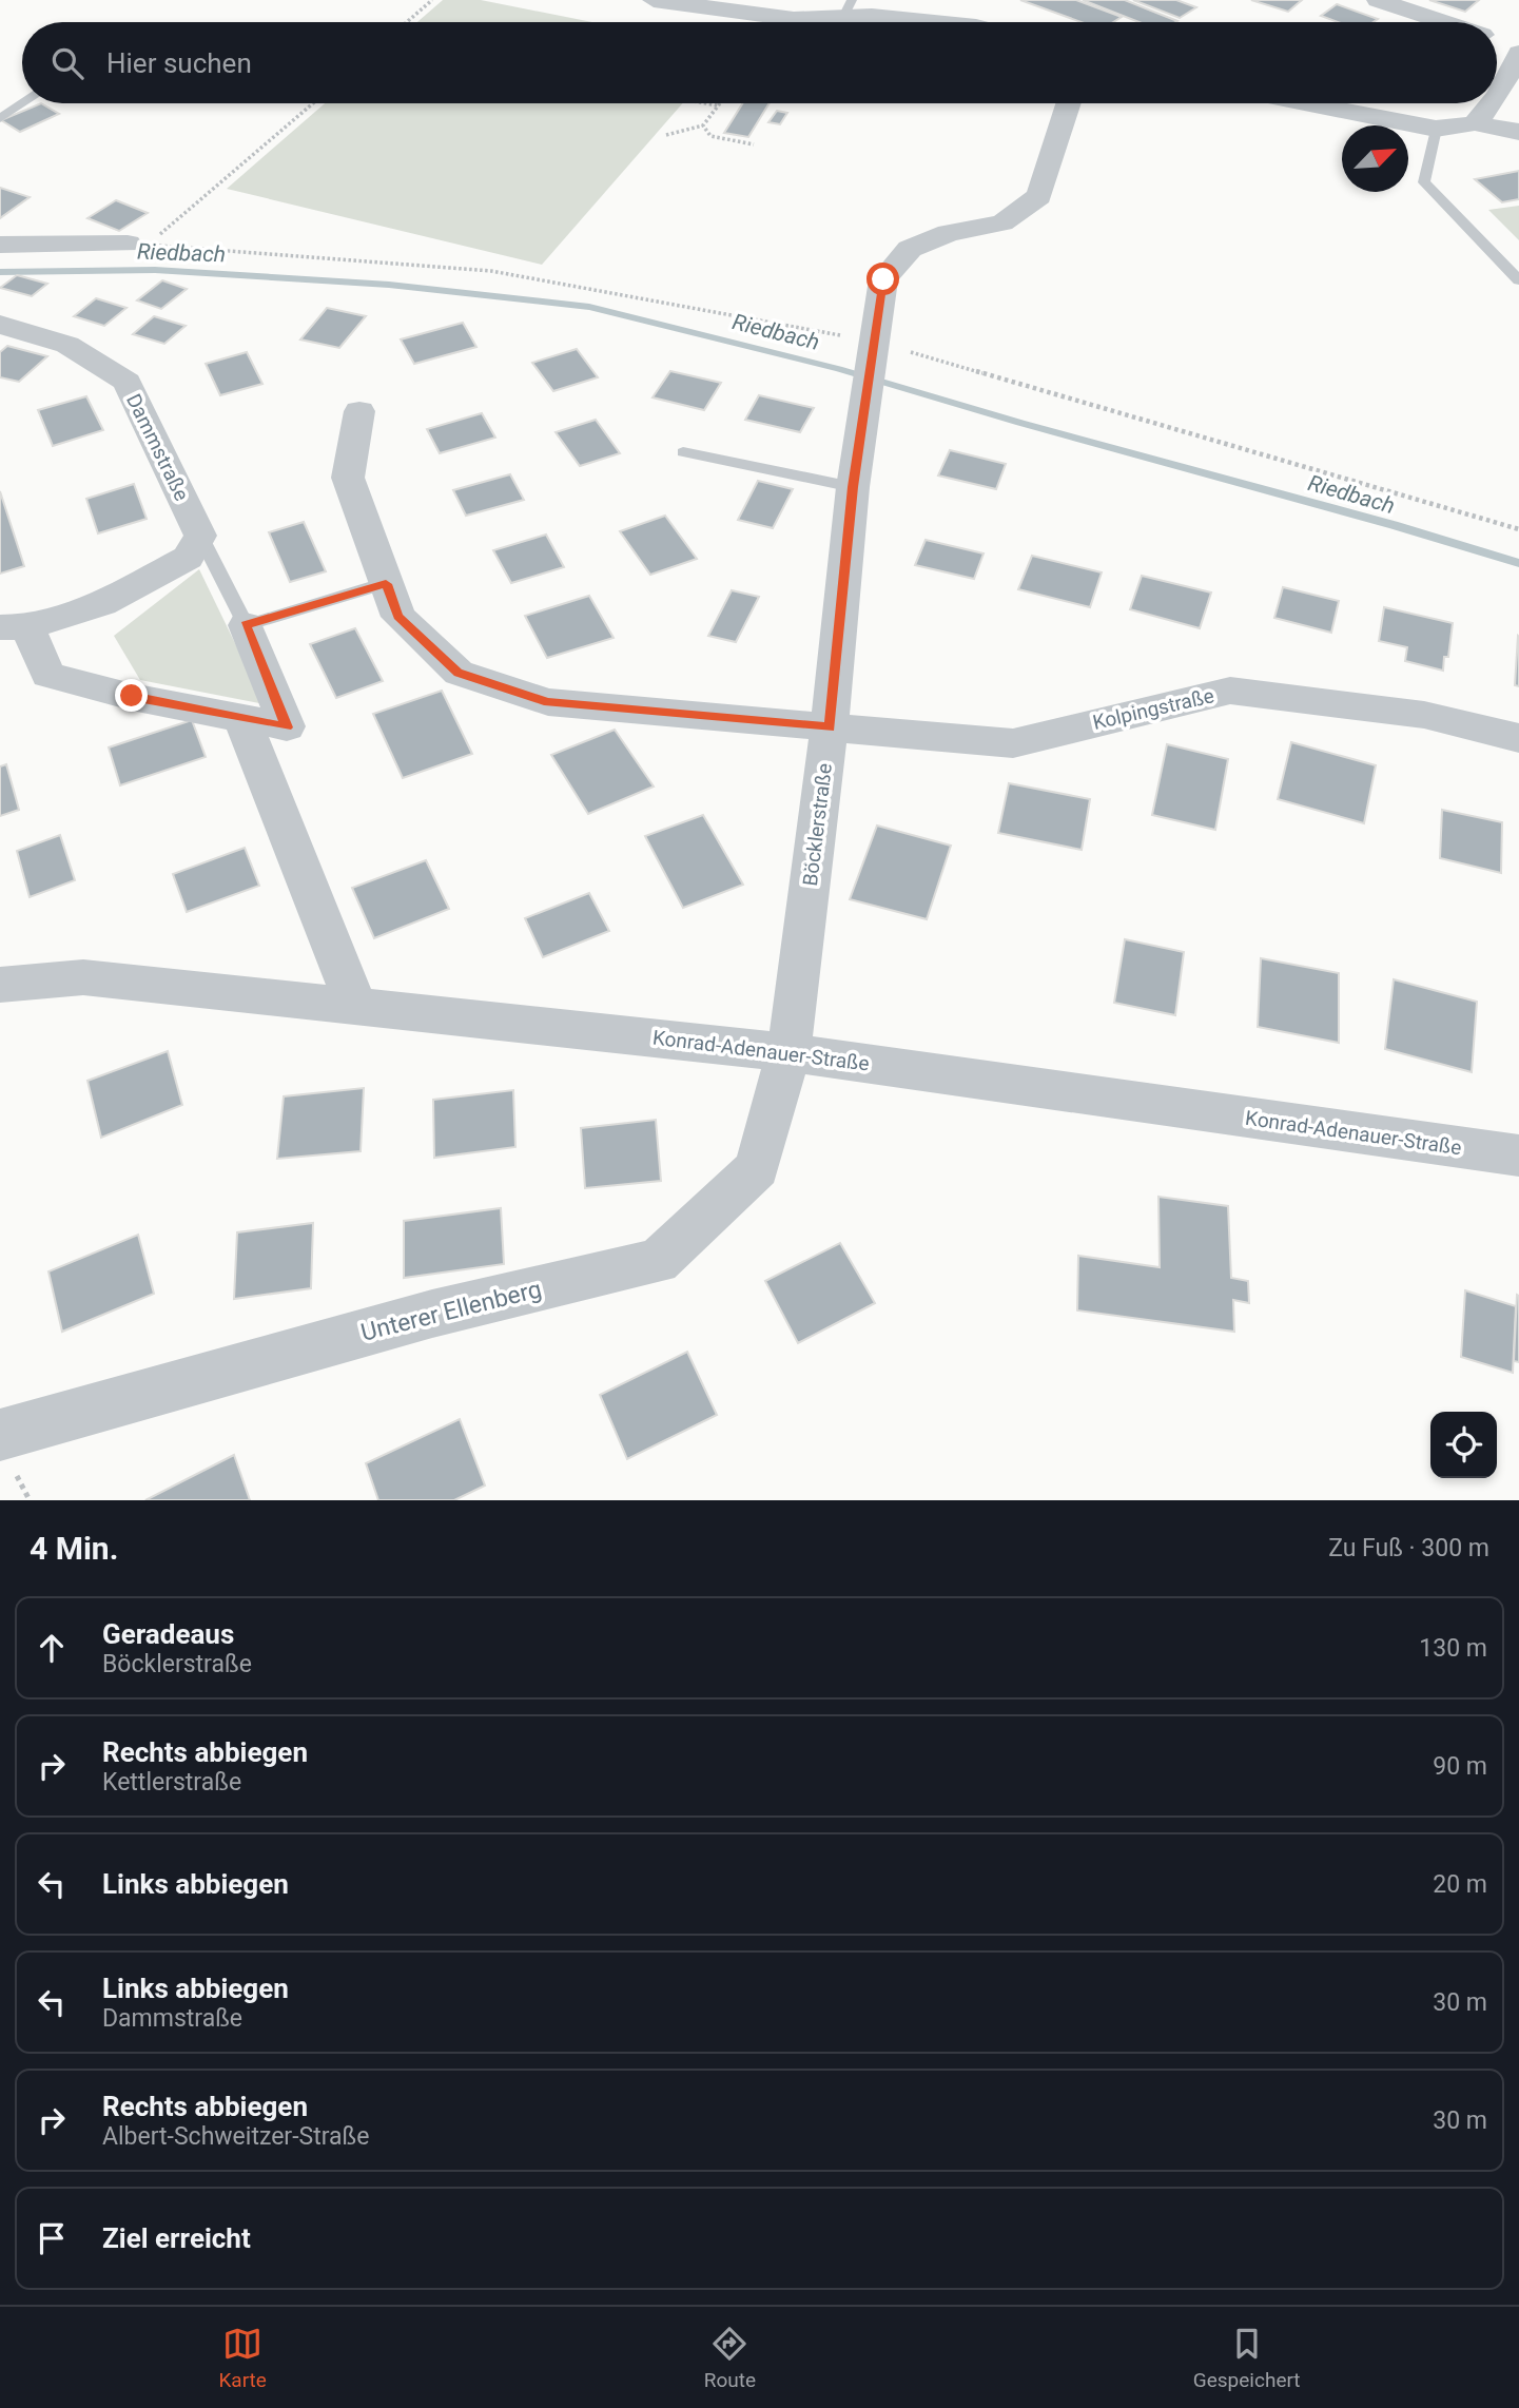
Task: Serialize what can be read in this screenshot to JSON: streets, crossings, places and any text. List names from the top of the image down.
{
  "streets": {
    "street": [
      "Dammstraße",
      "Kolpingstraße",
      "Böcklerstraße",
      "Konrad-Adenauer-Straße",
      "Unterer Ellenberg"
    ]
  },
  "crossings": [
    ["Kolpingstraße", "Böcklerstraße"],
    ["Böcklerstraße", "Konrad-Adenauer-Straße"],
    ["Böcklerstraße", "Unterer Ellenberg"],
    ["Konrad-Adenauer-Straße", "Unterer Ellenberg"]
  ],
  "water": ["Riedbach"],
  "north": "top right",
  "page": {
    "search": "Hier suchen",
    "heading": ["4 Min.", "Zu Fuß · 300 m"],
    "list": [
      ["Geradeaus", "Böcklerstraße", "130 m"],
      ["Rechts abbiegen", "Kettlerstraße", "90 m"],
      ["Links abbiegen", "20 m"],
      ["Links abbiegen", "Dammstraße", "30 m"],
      ["Rechts abbiegen", "Albert-Schweitzer-Straße", "30 m"],
      "Ziel erreicht"
    ],
    "nav": ["Karte", "Route", "Gespeichert"]
  }
}
